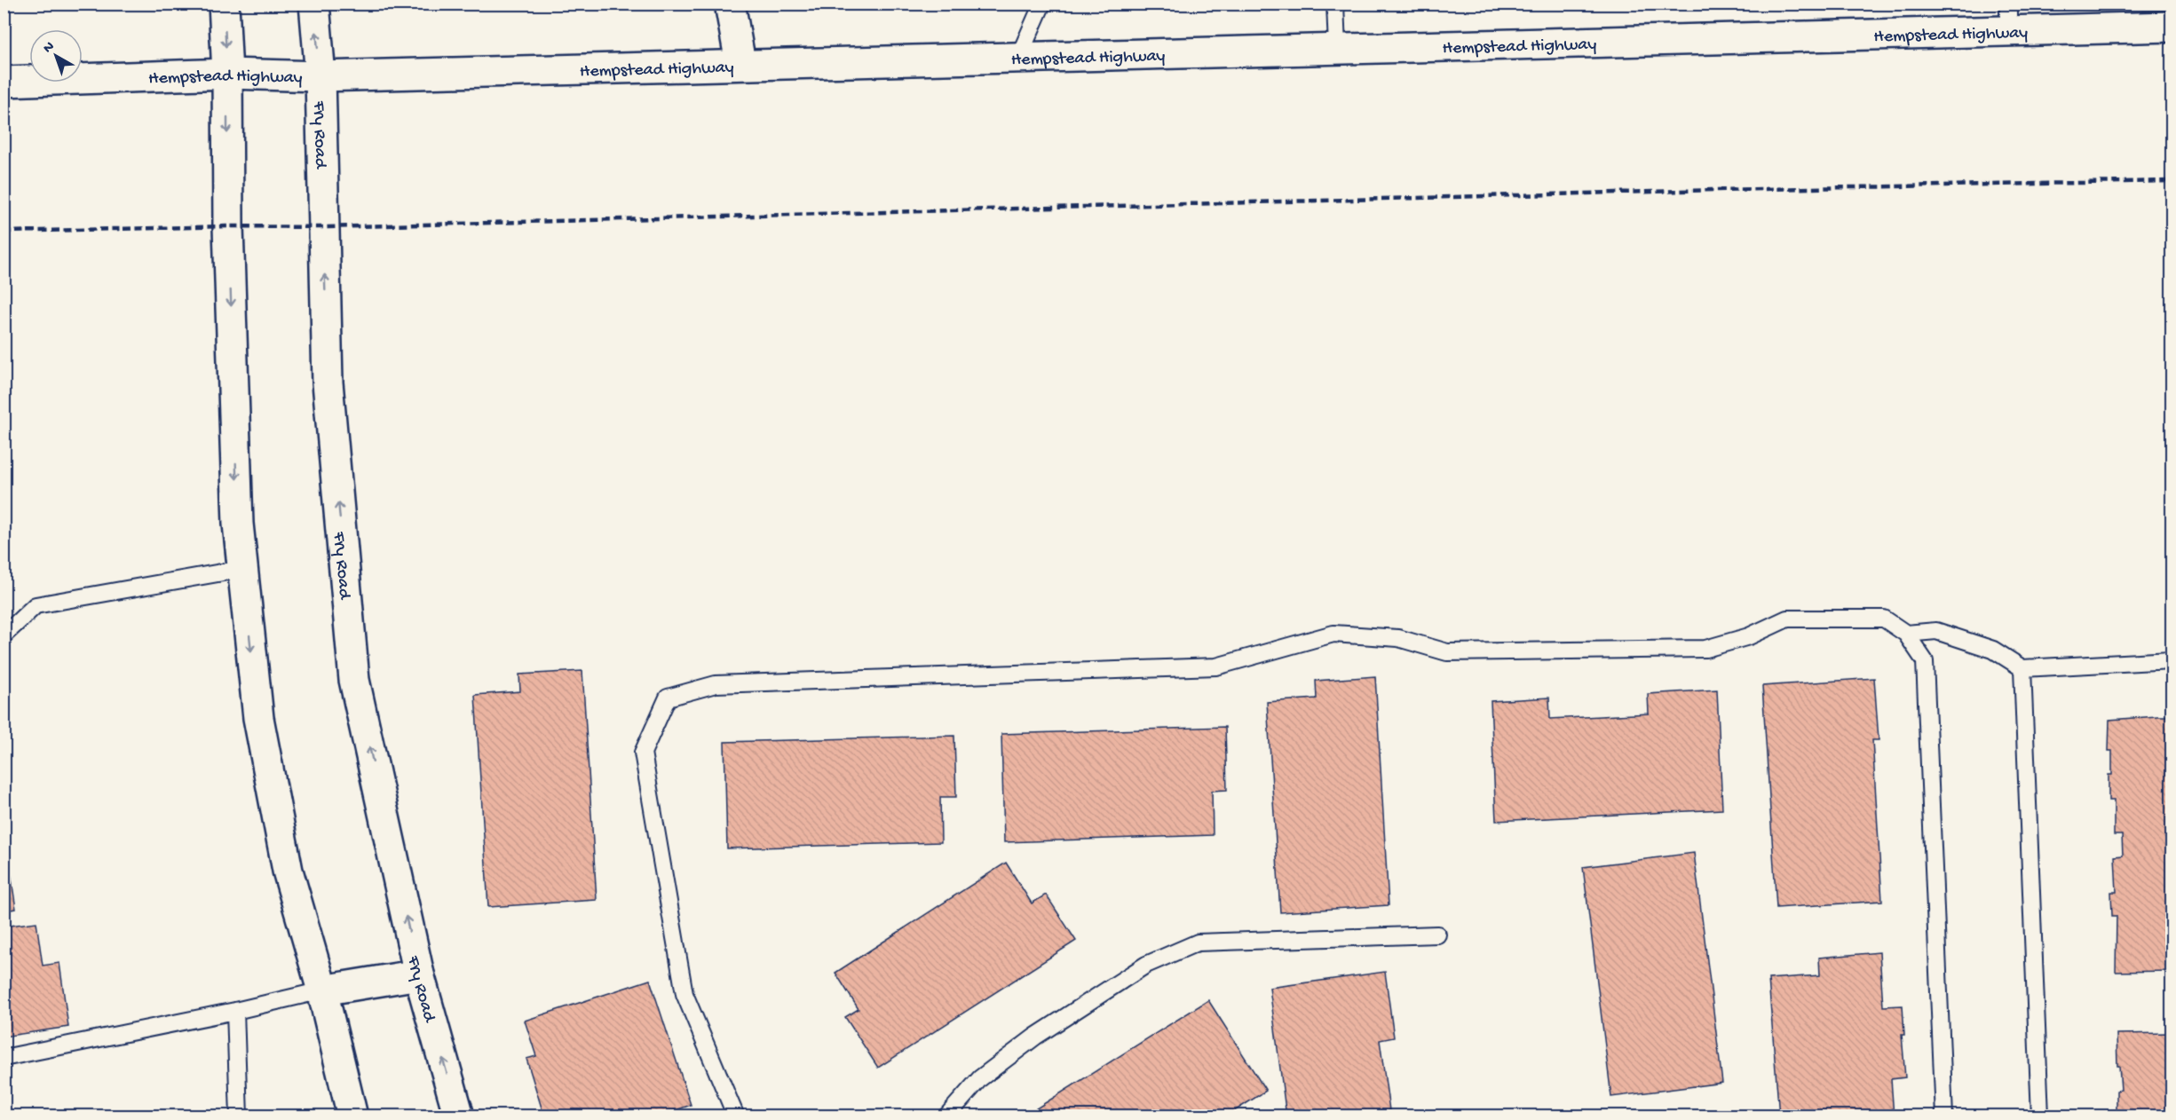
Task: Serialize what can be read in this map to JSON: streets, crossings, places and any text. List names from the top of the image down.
{
  "streets": {
    "main road": ["Hempstead Highway", "Fry Road"]
  },
  "crossings": [
    ["Hempstead Highway", "Fry Road"]
  ],
  "north": "top left"
}
